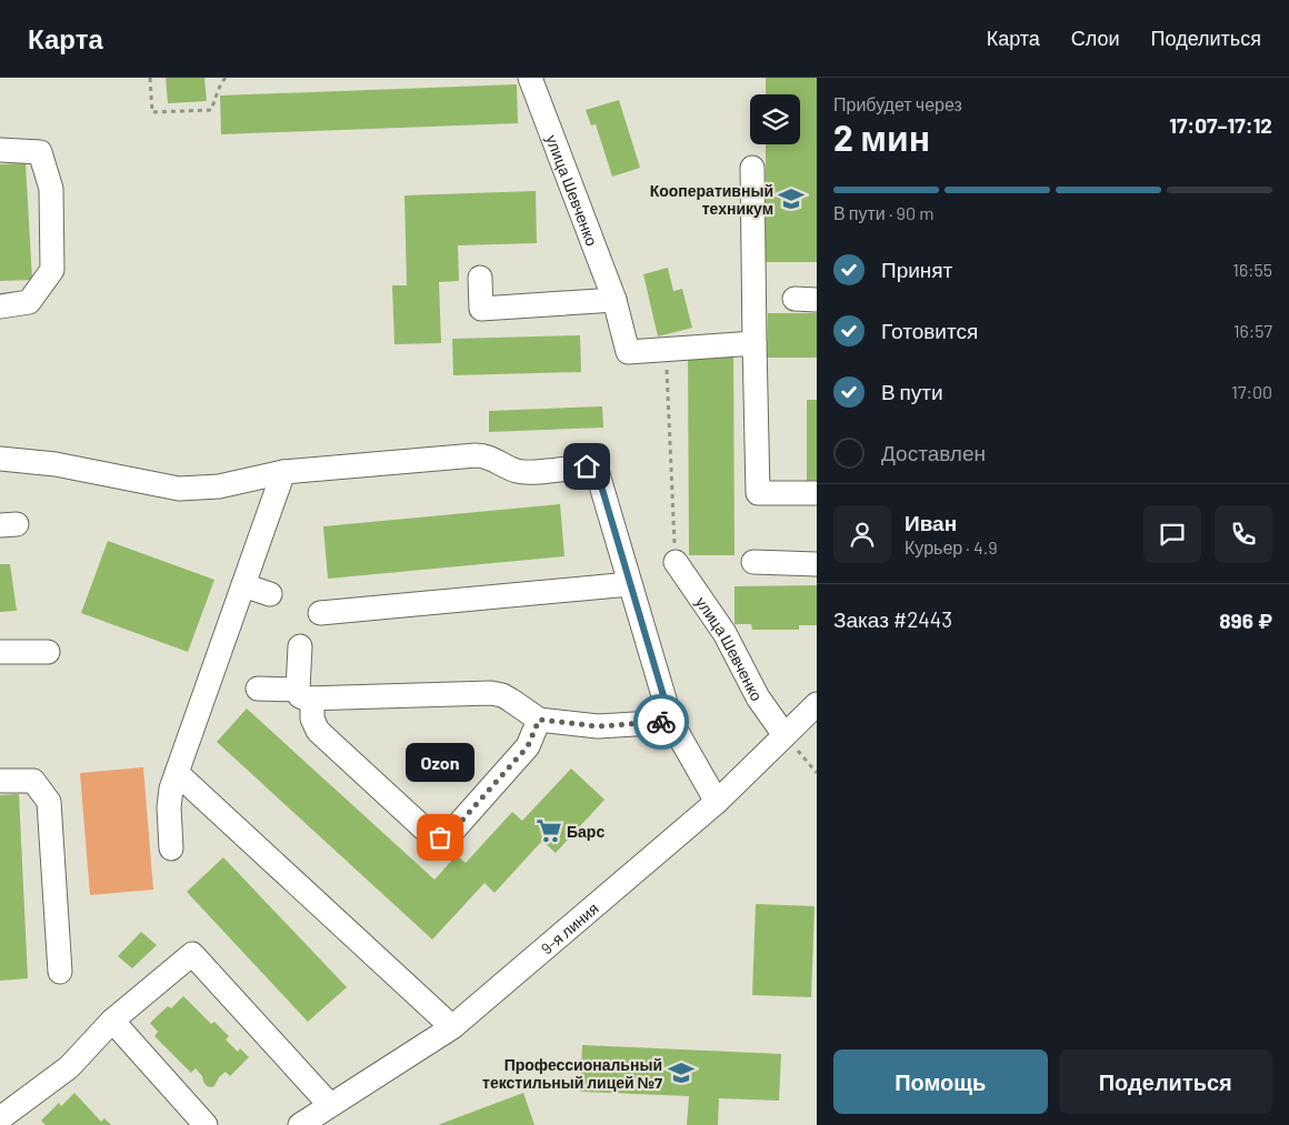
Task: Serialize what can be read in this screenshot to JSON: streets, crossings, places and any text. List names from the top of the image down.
{
  "streets": {
    "street": ["улица Шевченко", "9-я линия"]
  },
  "crossings": [
    ["улица Шевченко", "9-я линия"]
  ],
  "places": {
    "school or university": ["Кооперативный техникум", "Профессиональный текстильный лицей №7"],
    "supermarket": ["Барс"],
    "other": ["Ozon"]
  },
  "page": {
    "header": "Карта",
    "nav": ["Карта", "Слои", "Поделиться"],
    "heading": ["2 мин", "Прибудет через", "17:07–17:12"],
    "panel": [
      "Иван",
      "Курьер · 4.9",
      "Заказ #2443",
      "896 ₽"
    ],
    "bar": "В пути · 90 m",
    "list": [
      ["Принят", "16:55"],
      ["Готовится", "16:57"],
      ["В пути", "17:00"],
      "Доставлен"
    ],
    "bubble": "Ozon",
    "buttons": ["Помощь", "Поделиться"]
  }
}
